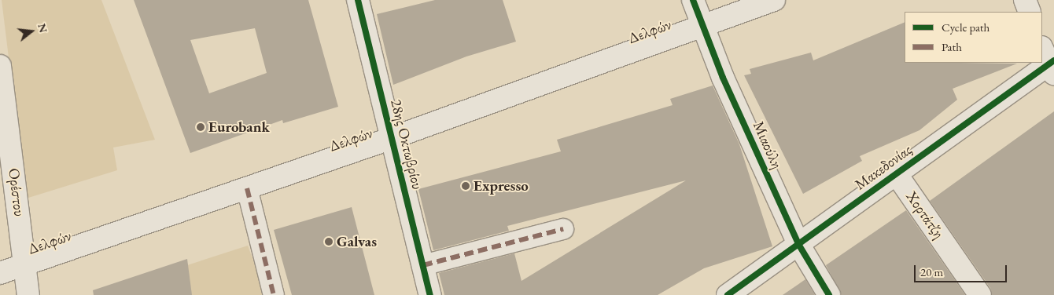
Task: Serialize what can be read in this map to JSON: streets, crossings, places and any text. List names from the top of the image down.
{
  "streets": {
    "street": [
      "Δελφών",
      "28ης Οκτωβρίου",
      "Μιαούλη",
      "Μακεδονίας",
      "Ορέστου",
      "Χορτάτζη"
    ]
  },
  "crossings": [
    ["Δελφών", "28ης Οκτωβρίου"],
    ["Δελφών", "Μιαούλη"],
    ["Δελφών", "Ορέστου"],
    ["Μιαούλη", "Μακεδονίας"],
    ["Μακεδονίας", "Χορτάτζη"]
  ],
  "places": ["Eurobank", "Expresso", "Galvas"],
  "legend": ["Cycle path", "Path"],
  "scale_bar": "20 m",
  "north": "right"
}
